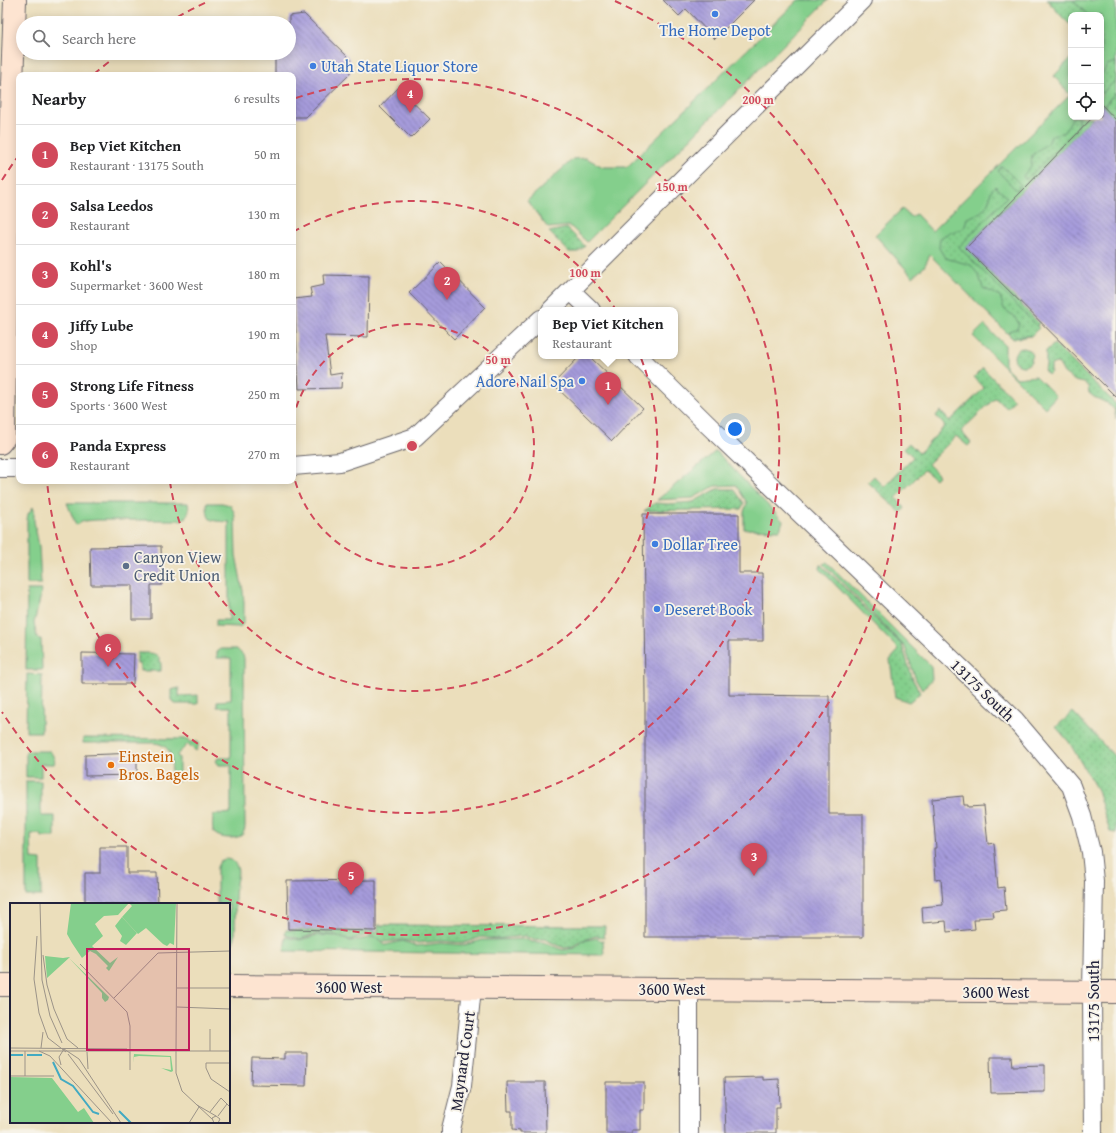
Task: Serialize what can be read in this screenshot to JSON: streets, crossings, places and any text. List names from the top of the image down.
{
  "streets": {
    "main road": ["3600 West"],
    "street": ["13175 South", "Maynard Court"]
  },
  "crossings": [
    ["13175 South", "3600 West"],
    ["3600 West", "Maynard Court"]
  ],
  "places": [
    "The Home Depot",
    "Utah State Liquor Store",
    "Adore Nail Spa",
    "Dollar Tree",
    "Canyon View Credit Union",
    "Deseret Book",
    "Einstein Bros. Bagels"
  ],
  "page": {
    "map_buttons": ["+", "−"],
    "search": "Search here",
    "heading": ["Nearby", "6 results"],
    "pins": [
      "4",
      "2",
      "1",
      "6",
      "3",
      "5"
    ],
    "list": [
      {
        "mark": "1",
        "name": "Bep Viet Kitchen",
        "note": "Restaurant · 13175 South",
        "value": "50 m"
      },
      {
        "mark": "2",
        "name": "Salsa Leedos",
        "note": "Restaurant",
        "value": "130 m"
      },
      {
        "mark": "3",
        "name": "Kohl's",
        "note": "Supermarket · 3600 West",
        "value": "180 m"
      },
      {
        "mark": "4",
        "name": "Jiffy Lube",
        "note": "Shop",
        "value": "190 m"
      },
      {
        "mark": "5",
        "name": "Strong Life Fitness",
        "note": "Sports · 3600 West",
        "value": "250 m"
      },
      {
        "mark": "6",
        "name": "Panda Express",
        "note": "Restaurant",
        "value": "270 m"
      }
    ],
    "popup": ["Bep Viet Kitchen", "Restaurant"]
  },
  "rings": [
    "200 m",
    "150 m",
    "100 m",
    "50 m"
  ]
}
